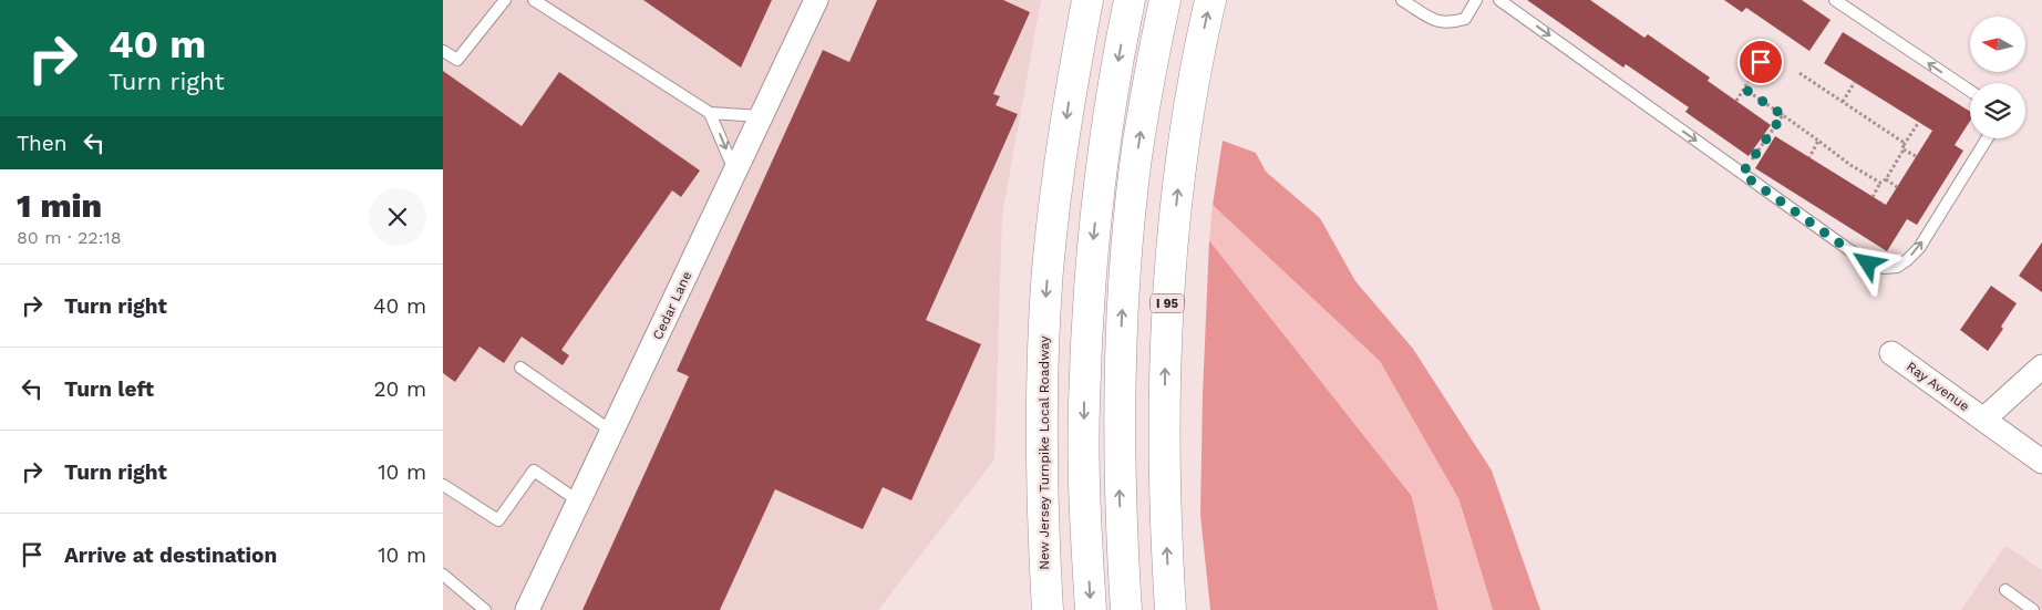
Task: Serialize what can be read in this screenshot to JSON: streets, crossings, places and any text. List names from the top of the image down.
{
  "streets": {
    "highway": ["I 95", "New Jersey Turnpike Local Roadway"],
    "street": ["Cedar Lane", "Ray Avenue"]
  },
  "north": "left",
  "page": {
    "turn": ["40 m", "Turn right"],
    "then": "Then",
    "heading": ["1 min", "80 m · 22:18"],
    "list": [
      {
        "name": "Turn right",
        "value": "40 m"
      },
      {
        "name": "Turn left",
        "value": "20 m"
      },
      {
        "name": "Turn right",
        "value": "10 m"
      },
      {
        "name": "Arrive at destination",
        "value": "10 m"
      }
    ]
  }
}
